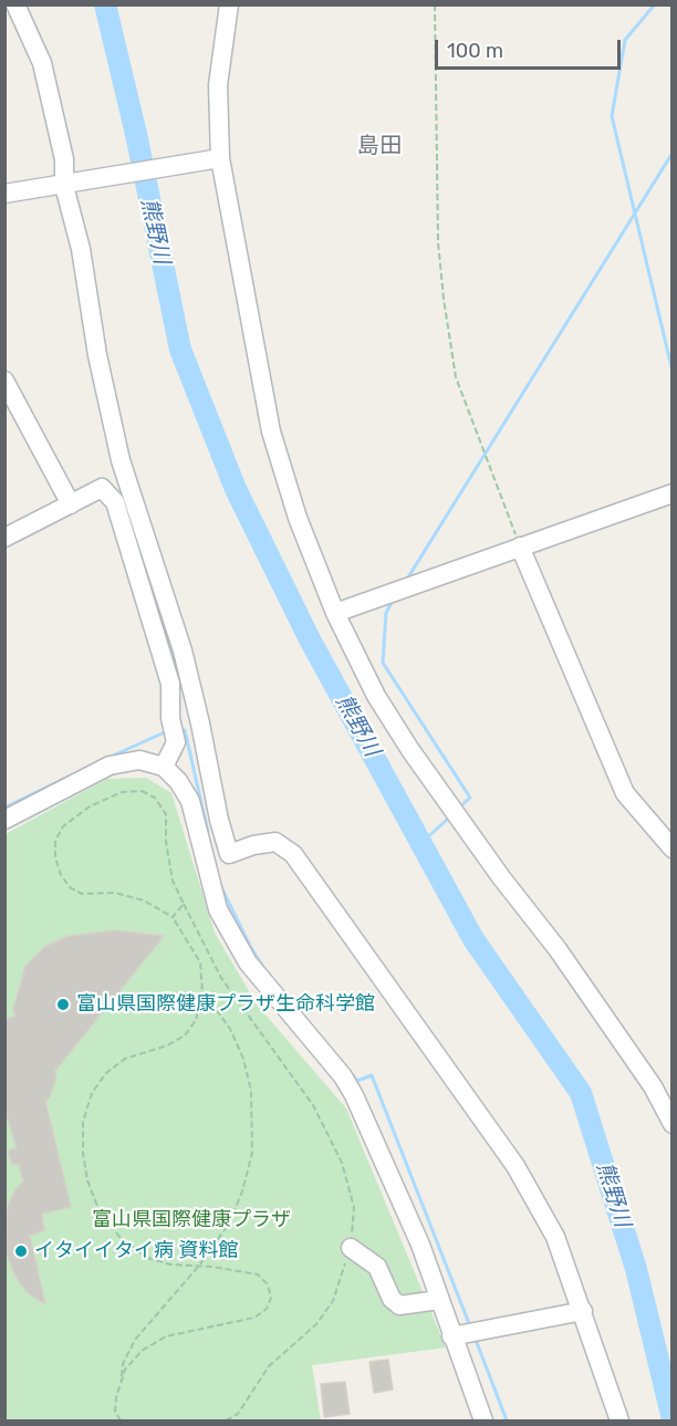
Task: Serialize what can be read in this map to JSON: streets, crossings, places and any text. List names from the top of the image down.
{
  "districts": ["島田"],
  "water": ["熊野川"],
  "parks": ["富山県国際健康プラザ"],
  "places": ["富山県国際健康プラザ生命科学館", "イタイイタイ病 資料館"],
  "scale_bar": "100 m"
}
